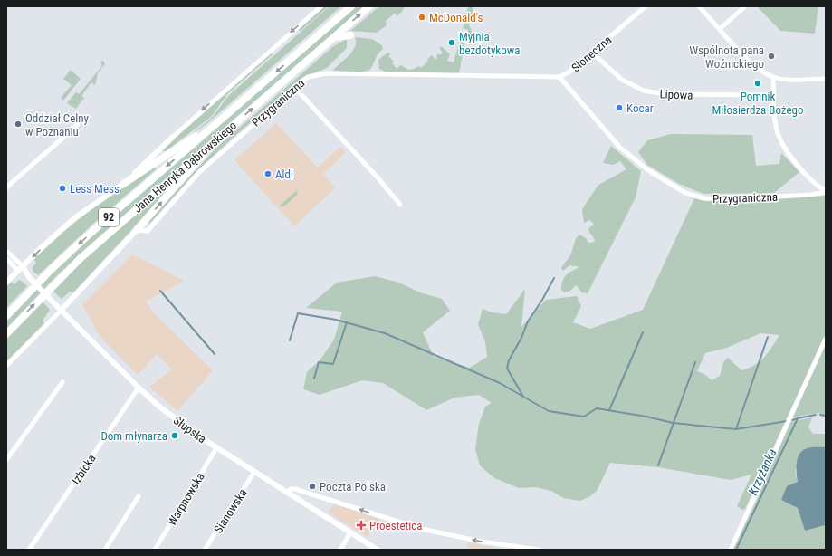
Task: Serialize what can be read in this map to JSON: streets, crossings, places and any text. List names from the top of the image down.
{
  "streets": {
    "main road": ["Jana Henryka Dąbrowskiego", "92"],
    "street": [
      "Słoneczna",
      "Lipowa",
      "Przygraniczna",
      "Słupska",
      "Izbicka",
      "Warpnowska",
      "Sianowska"
    ]
  },
  "crossings": [
    ["Słoneczna", "Lipowa"],
    ["Słoneczna", "Przygraniczna"],
    ["Słupska", "Izbicka"],
    ["Słupska", "Warpnowska"],
    ["Słupska", "Sianowska"]
  ],
  "water": ["Krzyżanka"],
  "places": {
    "other": [
      "McDonald's",
      "Myjnia bezdotykowa",
      "Wspólnota pana Woźnickiego",
      "Pomnik Miłosierdza Bożego",
      "Kocar",
      "Oddział Celny w Poznaniu",
      "Aldi",
      "Less Mess",
      "Dom młynarza",
      "Poczta Polska"
    ],
    "health": ["Proestetica"]
  }
}
